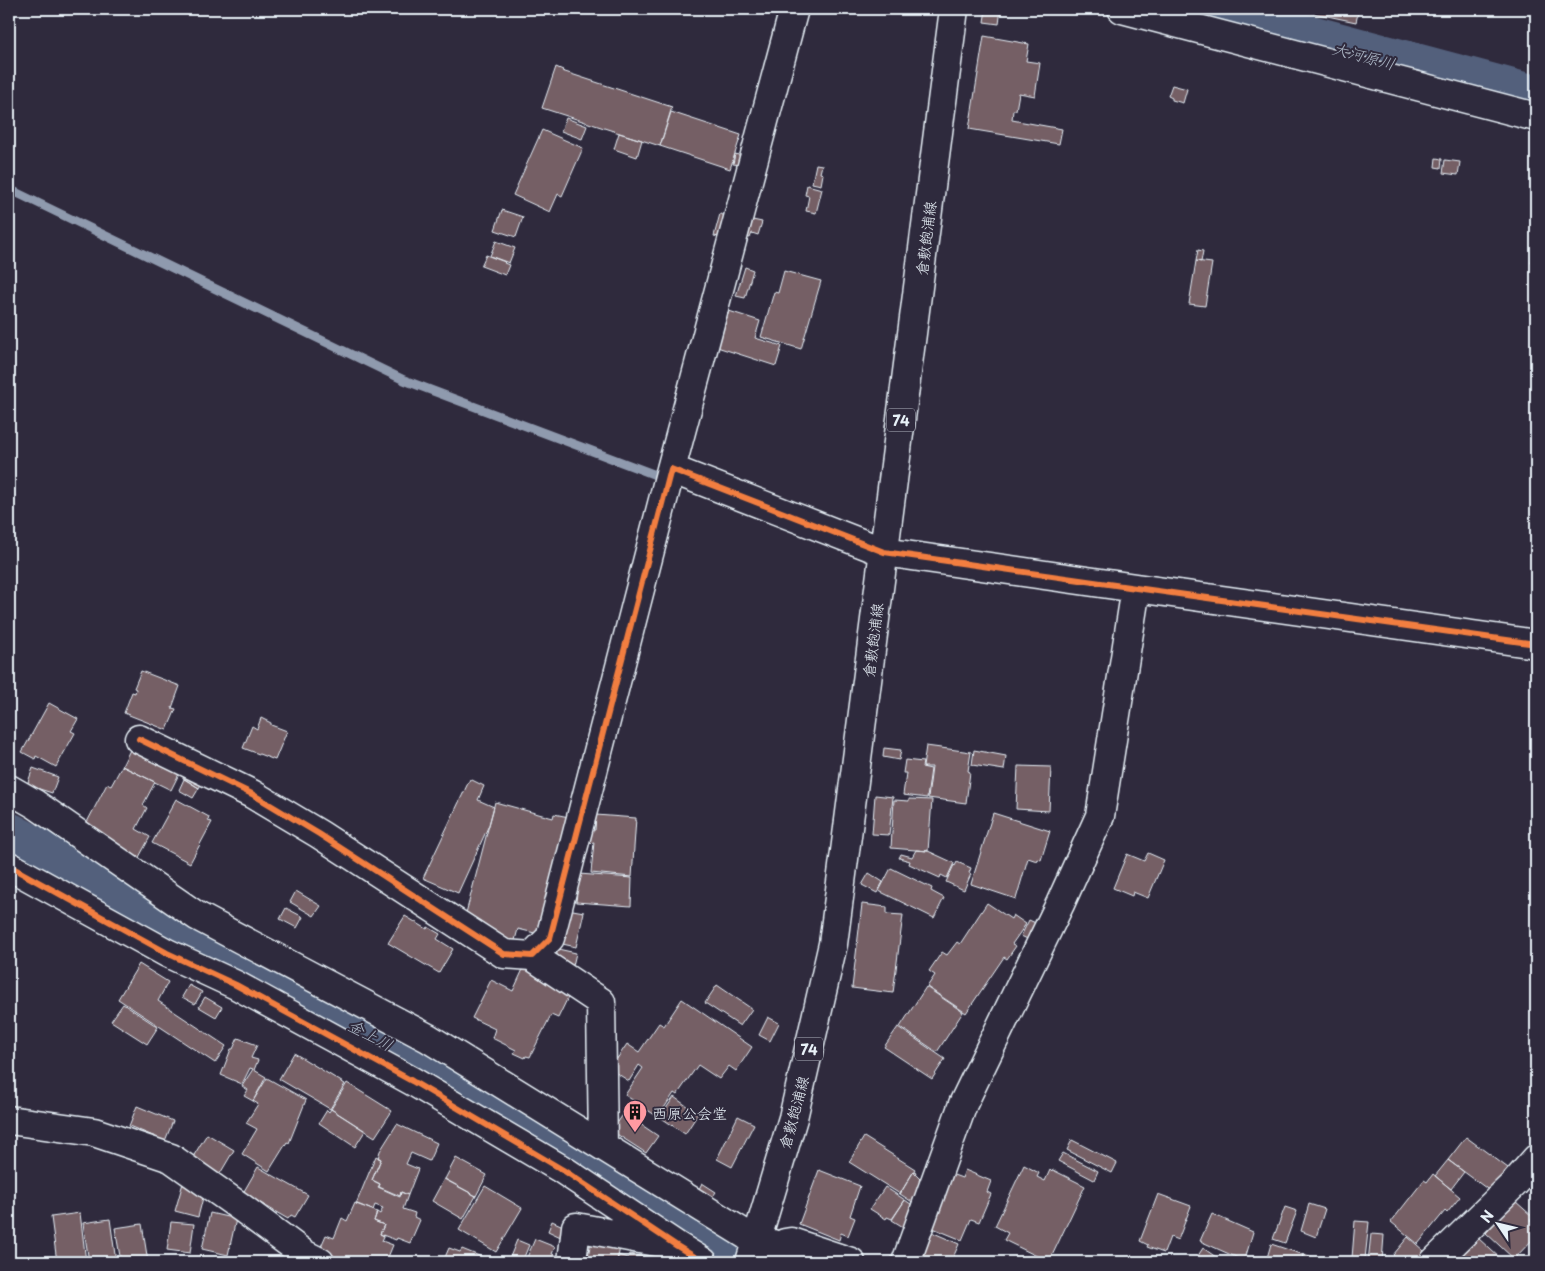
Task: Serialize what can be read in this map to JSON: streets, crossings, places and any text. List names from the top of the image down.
{
  "streets": {
    "street": ["倉敷飽浦線", "74"]
  },
  "water": ["大河原川", "金上川"],
  "places": {
    "building": ["西原公会堂"]
  },
  "north": "top left"
}
